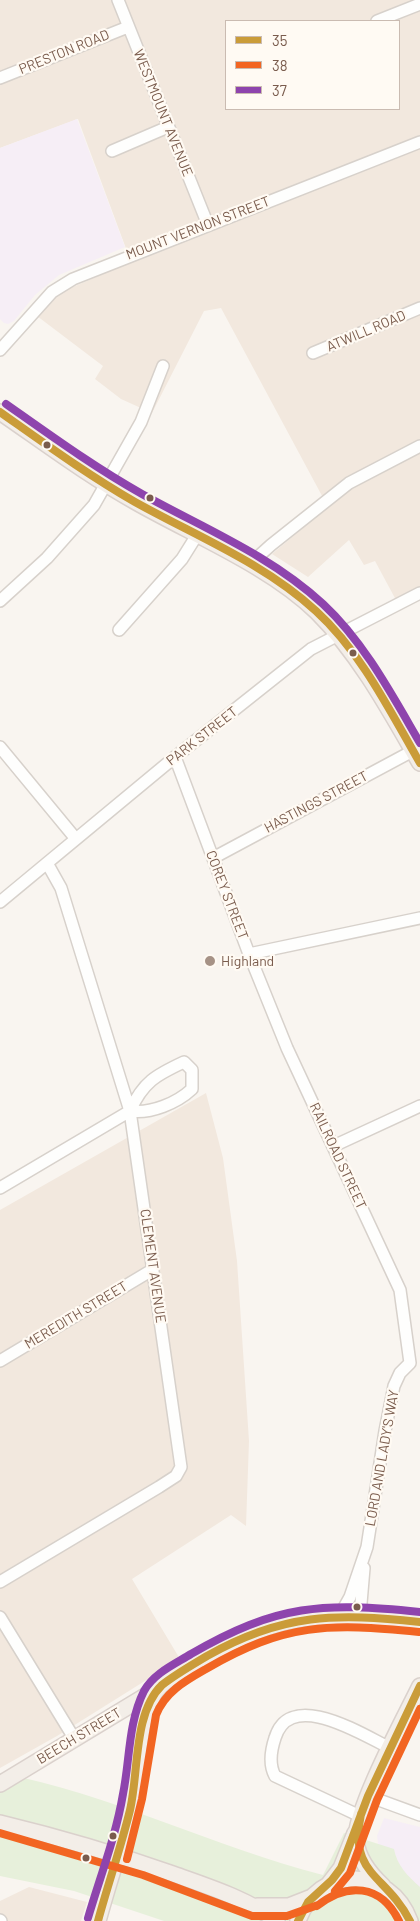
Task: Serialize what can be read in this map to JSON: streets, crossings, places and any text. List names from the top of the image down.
{
  "streets": {
    "main road": ["BEECH STREET"],
    "street": [
      "PRESTON ROAD",
      "WESTMOUNT AVENUE",
      "MOUNT VERNON STREET",
      "ATWILL ROAD",
      "PARK STREET",
      "HASTINGS STREET",
      "COREY STREET",
      "RAILROAD STREET",
      "CLEMENT AVENUE",
      "MEREDITH STREET",
      "LORD AND LADY'S WAY"
    ]
  },
  "crossings": [
    ["PRESTON ROAD", "WESTMOUNT AVENUE"],
    ["WESTMOUNT AVENUE", "MOUNT VERNON STREET"],
    ["PARK STREET", "COREY STREET"],
    ["PARK STREET", "CLEMENT AVENUE"],
    ["HASTINGS STREET", "COREY STREET"],
    ["COREY STREET", "RAILROAD STREET"],
    ["RAILROAD STREET", "LORD AND LADY'S WAY"],
    ["CLEMENT AVENUE", "MEREDITH STREET"],
    ["LORD AND LADY'S WAY", "BEECH STREET"]
  ],
  "places": ["Highland"],
  "lines": ["transit line 37", "transit line 35", "transit line 38"],
  "legend": ["35", "38", "37"]
}
